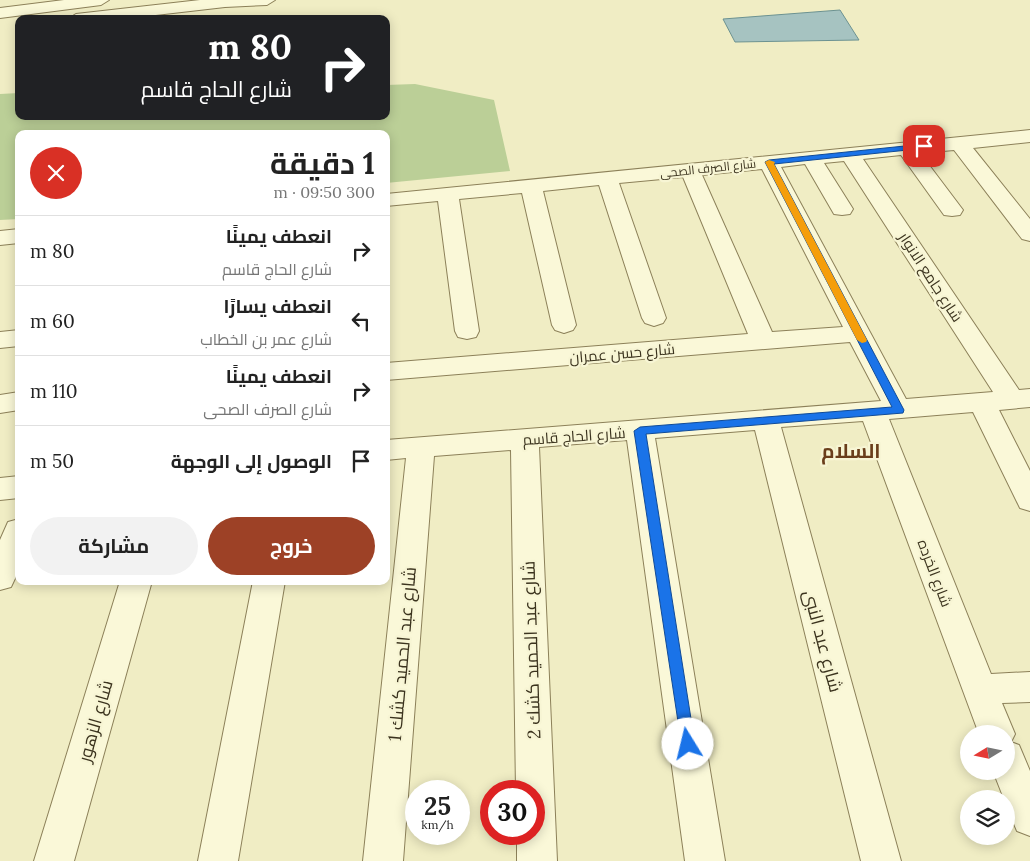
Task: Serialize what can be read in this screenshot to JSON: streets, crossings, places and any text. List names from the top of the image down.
{
  "streets": {
    "street": [
      "شارع الصرف الصحى",
      "شارع جامع الانوار",
      "شارع حسن عمران",
      "شارع الحاج قاسم",
      "شارع الخرده",
      "شارع عبد النبى",
      "شارع عبد الحميد كشك 2",
      "شارع عبد الحميد كشك 1",
      "شارع الزهور"
    ]
  },
  "crossings": [
    ["شارع الصرف الصحى", "شارع جامع الانوار"],
    ["شارع الصرف الصحى", "شارع الخرده"],
    ["شارع جامع الانوار", "شارع الحاج قاسم"],
    ["شارع حسن عمران", "شارع الخرده"],
    ["شارع الحاج قاسم", "شارع الخرده"],
    ["شارع الحاج قاسم", "شارع عبد النبى"],
    ["شارع الحاج قاسم", "شارع عبد الحميد كشك 2"],
    ["شارع الحاج قاسم", "شارع عبد الحميد كشك 1"]
  ],
  "districts": ["السلام"],
  "north": "left",
  "page": {
    "turn": ["80 m", "شارع الحاج قاسم"],
    "heading": ["1 دقيقة", "300 m · 09:50"],
    "list": [
      {
        "name": "انعطف يمينًا",
        "note": "شارع الحاج قاسم",
        "value": "80 m"
      },
      {
        "name": "انعطف يسارًا",
        "note": "شارع عمر بن الخطاب",
        "value": "60 m"
      },
      {
        "name": "انعطف يمينًا",
        "note": "شارع الصرف الصحى",
        "value": "110 m"
      },
      {
        "name": "الوصول إلى الوجهة",
        "value": "50 m"
      }
    ],
    "buttons": ["خروج", "مشاركة"],
    "speed": "25 km/h",
    "limit": "30"
  }
}
